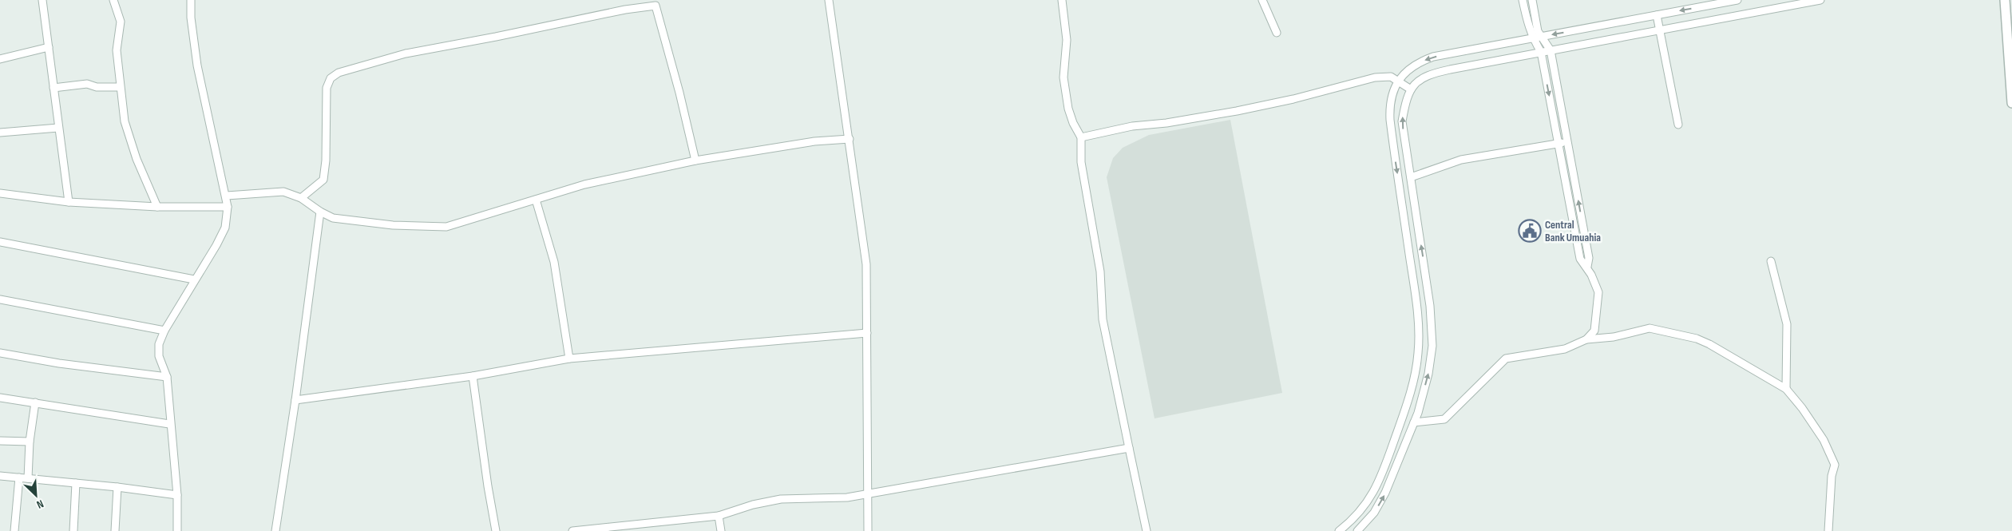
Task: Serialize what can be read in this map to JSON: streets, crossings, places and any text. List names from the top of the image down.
{
  "places": {
    "public building": ["Central Bank Umuahia"]
  },
  "north": "bottom right"
}
